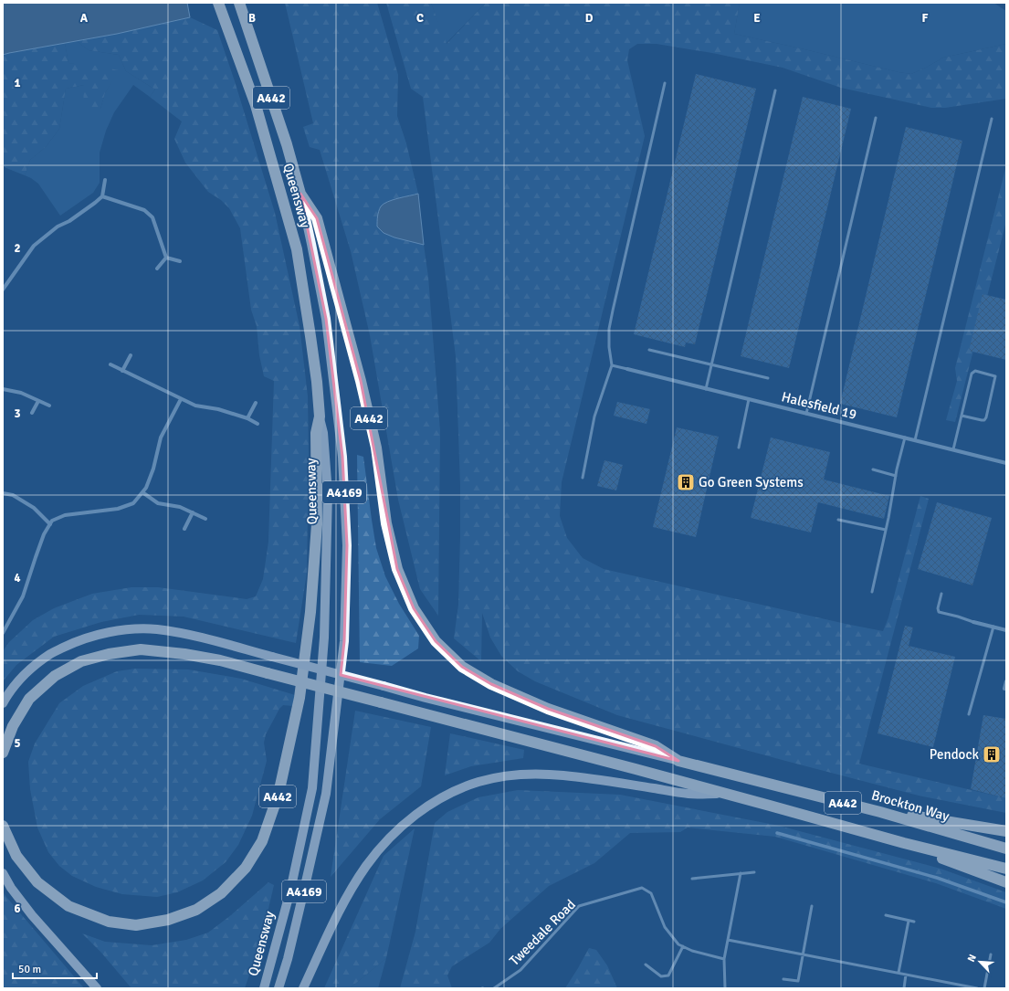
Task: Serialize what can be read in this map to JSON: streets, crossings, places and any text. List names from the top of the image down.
{
  "streets": {
    "highway": ["A442", "Queensway", "Brockton Way"],
    "main road": ["A4169"],
    "street": ["Halesfield 19"],
    "lane": ["Tweedale Road"]
  },
  "crossings": [
    ["A442", "Queensway"],
    ["A442", "Brockton Way"]
  ],
  "places": {
    "building": ["Go Green Systems", "Pendock"]
  },
  "scale_bar": "50 m",
  "north": "top left",
  "grid": {
    "columns": [
      "A",
      "B",
      "C",
      "D",
      "E",
      "F"
    ],
    "rows": [
      "1",
      "2",
      "3",
      "4",
      "5",
      "6"
    ]
  }
}
